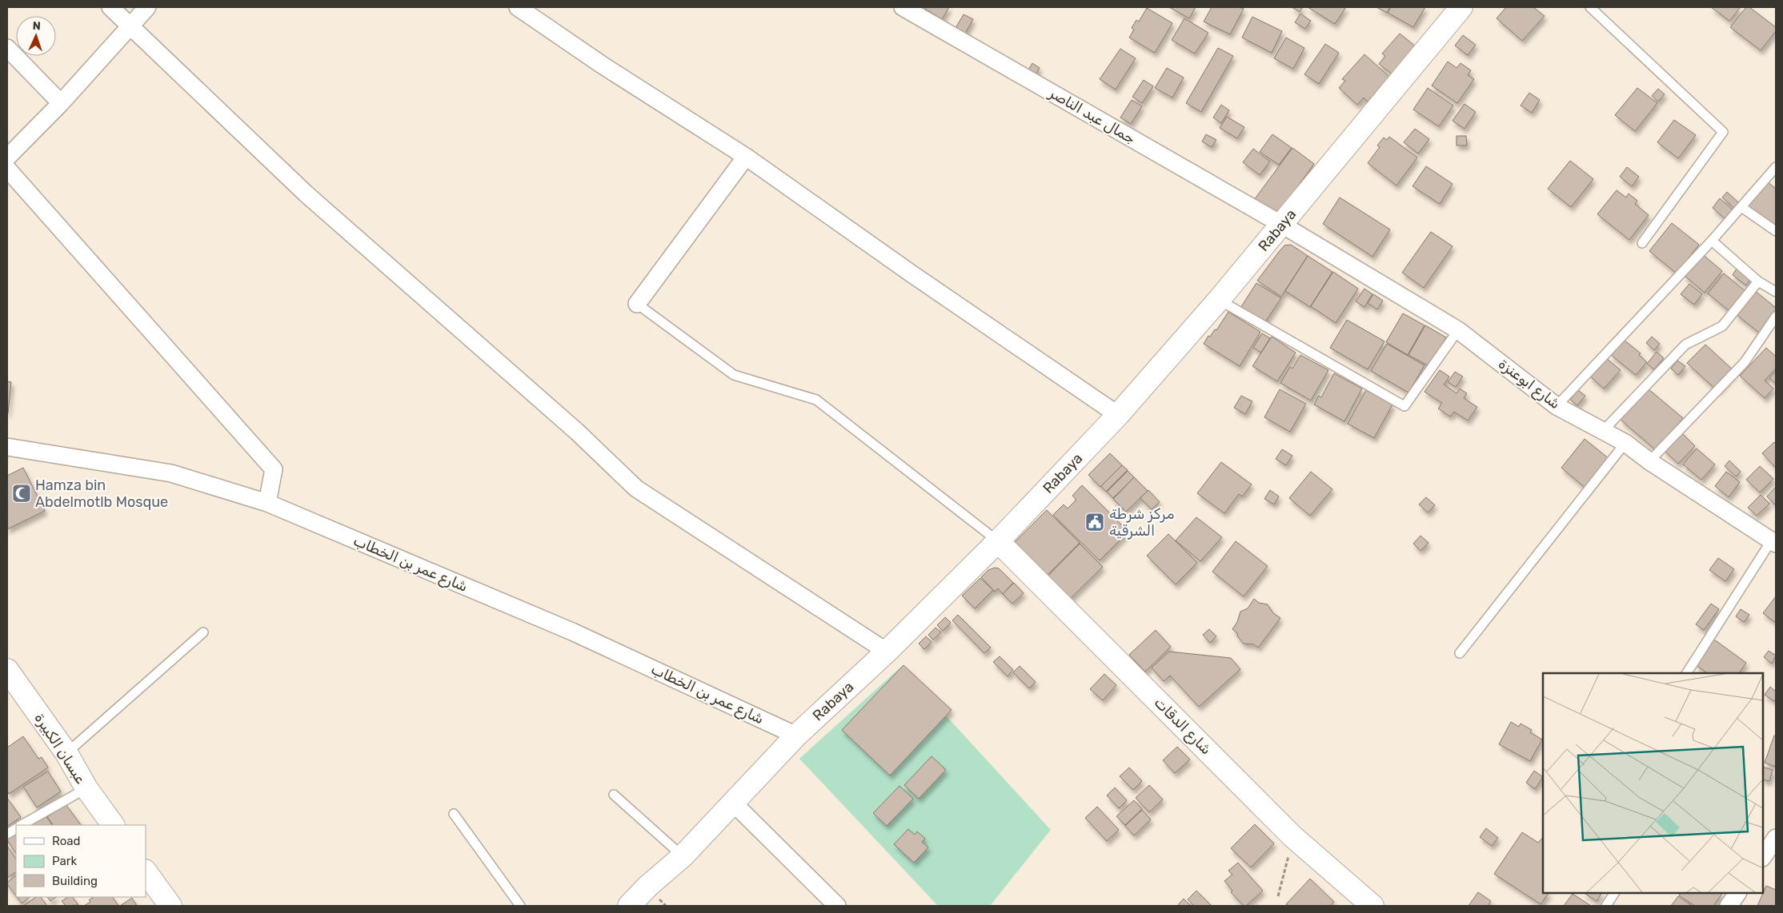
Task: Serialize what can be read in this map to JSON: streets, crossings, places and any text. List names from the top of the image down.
{
  "streets": {
    "street": [
      "جمال عبد الناصر",
      "Rabaya",
      "شارع ابوعنزة",
      "شارع عمر بن الخطاب",
      "شارع الدقات",
      "عبسان الكبيرة"
    ]
  },
  "crossings": [
    ["جمال عبد الناصر", "Rabaya"],
    ["جمال عبد الناصر", "شارع ابوعنزة"],
    ["Rabaya", "شارع ابوعنزة"],
    ["Rabaya", "شارع عمر بن الخطاب"],
    ["Rabaya", "شارع الدقات"]
  ],
  "places": {
    "mosque": ["Hamza bin Abdelmotlb Mosque"],
    "public building": ["مركز شرطة الشرقية"]
  },
  "legend": ["Road", "Park", "Building"],
  "north": "top"
}
